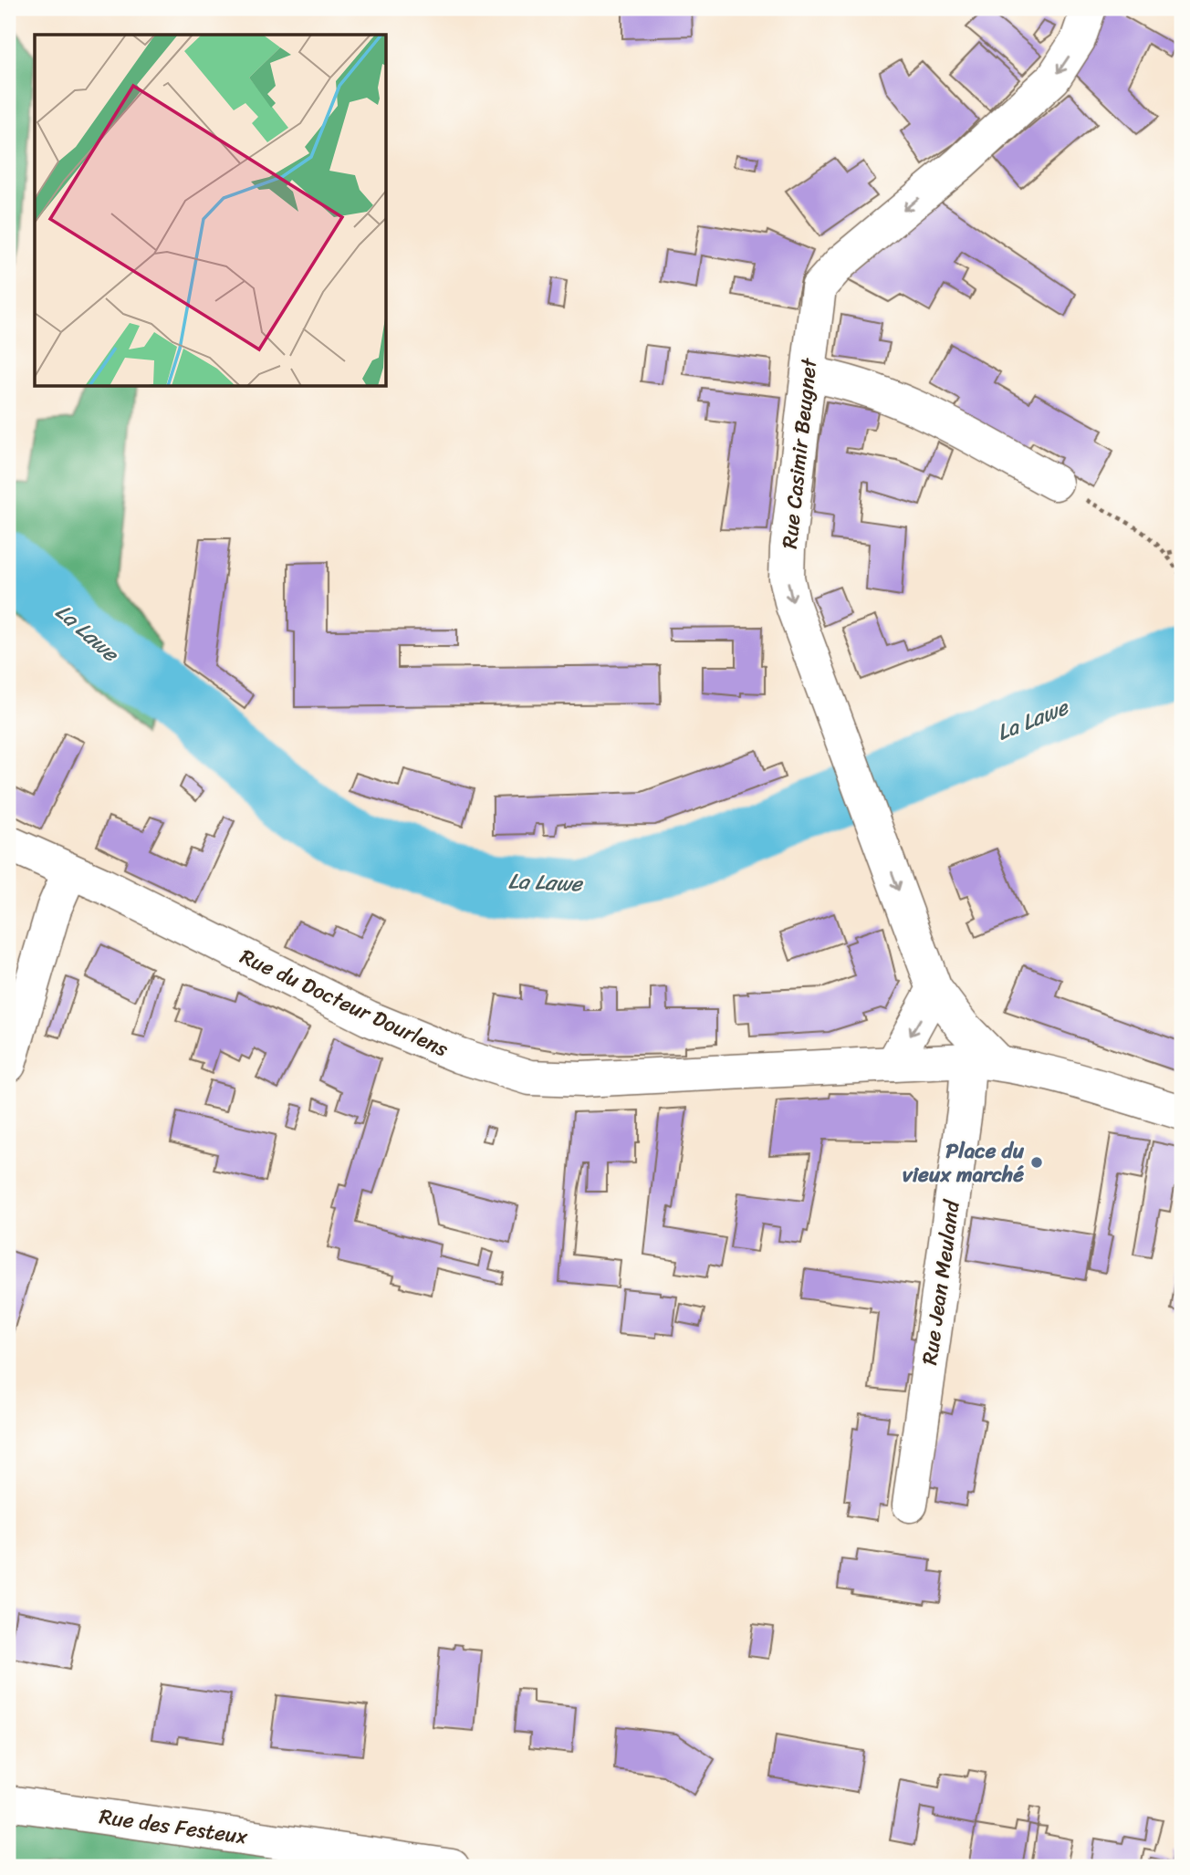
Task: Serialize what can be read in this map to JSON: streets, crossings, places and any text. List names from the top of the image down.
{
  "streets": {
    "street": [
      "Rue Casimir Beugnet",
      "Rue du Docteur Dourlens",
      "Rue Jean Meuland",
      "Rue des Festeux"
    ]
  },
  "crossings": [
    ["Rue Casimir Beugnet", "Rue du Docteur Dourlens"],
    ["Rue Casimir Beugnet", "Rue Jean Meuland"],
    ["Rue du Docteur Dourlens", "Rue Jean Meuland"]
  ],
  "one_way": ["Rue Casimir Beugnet"],
  "water": ["La Lawe"],
  "places": ["Place du vieux marché"]
}
